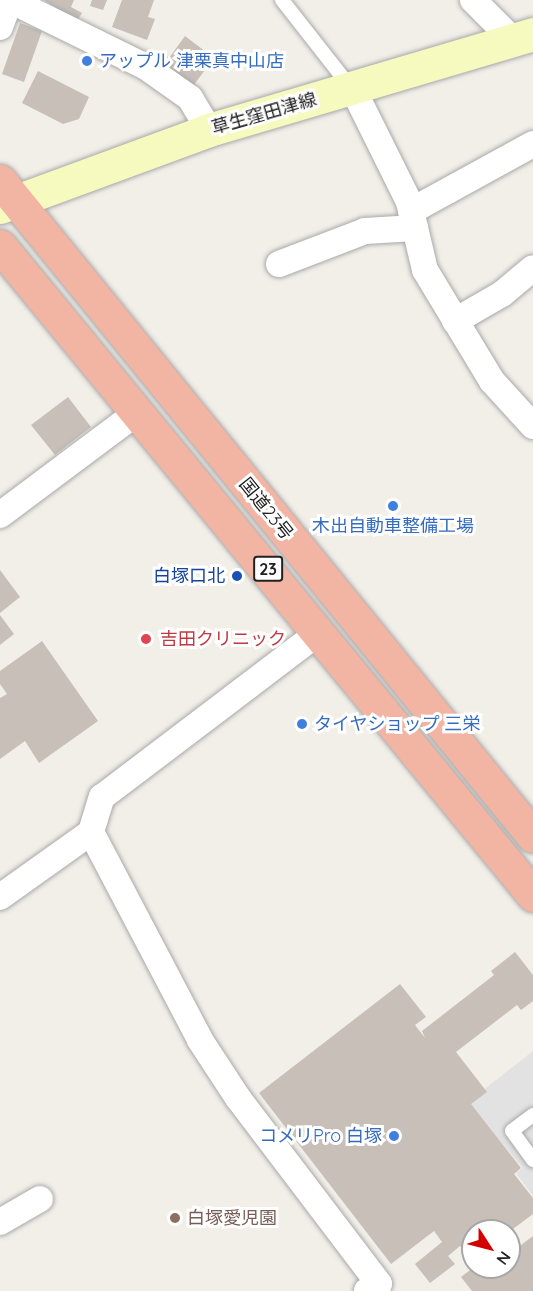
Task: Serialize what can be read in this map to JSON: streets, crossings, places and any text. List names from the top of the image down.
{
  "streets": {
    "highway": ["国道23号", "23"],
    "main road": ["草生窪田津線"]
  },
  "crossings": [
    ["草生窪田津線", "国道23号"]
  ],
  "places": [
    "アップル 津栗真中山店",
    "木出自動車整備工場",
    "白塚口北",
    "吉田クリニック",
    "タイヤショップ 三栄",
    "コメリPro 白塚",
    "白塚愛児園"
  ],
  "north": "bottom right"
}
